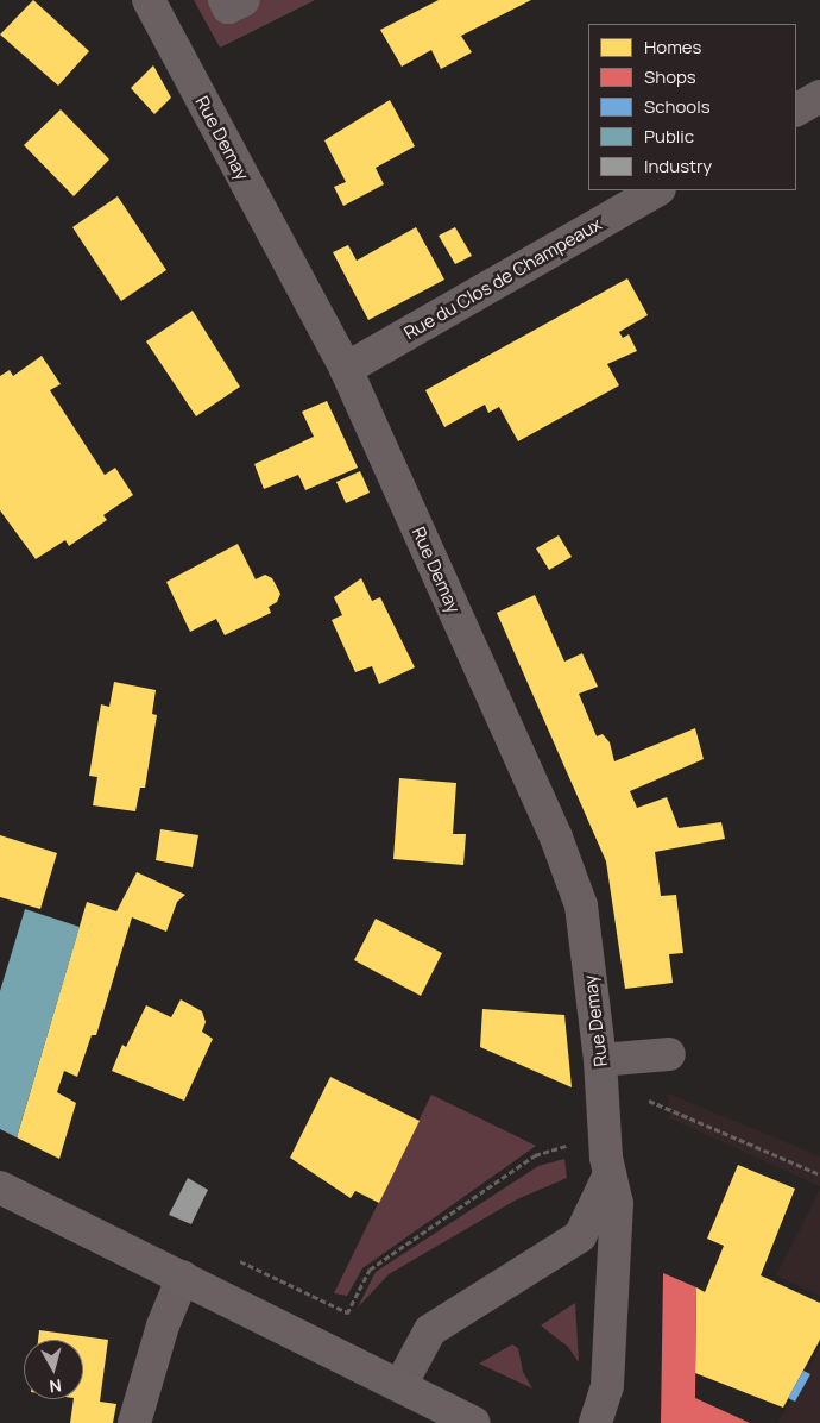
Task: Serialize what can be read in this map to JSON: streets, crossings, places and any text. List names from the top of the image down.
{
  "streets": {
    "street": ["Rue Demay", "Rue du Clos de Champeaux"]
  },
  "crossings": [
    ["Rue Demay", "Rue du Clos de Champeaux"]
  ],
  "legend": [
    "Homes",
    "Shops",
    "Schools",
    "Public",
    "Industry"
  ],
  "north": "bottom"
}
